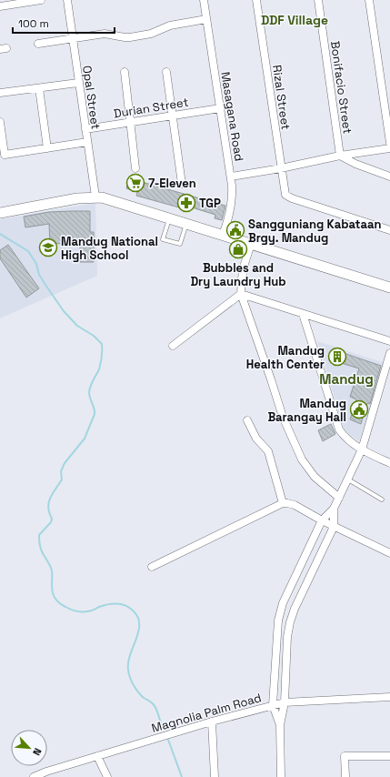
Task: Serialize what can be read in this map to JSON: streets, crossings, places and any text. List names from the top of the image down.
{
  "streets": {
    "street": [
      "Bonifacio Street",
      "Opal Street",
      "Rizal Street",
      "Durian Street",
      "Masagana Road",
      "Magnolia Palm Road"
    ]
  },
  "crossings": [
    ["Opal Street", "Durian Street"],
    ["Durian Street", "Masagana Road"]
  ],
  "districts": ["DDF Village", "Mandug"],
  "places": {
    "supermarket": ["7-Eleven"],
    "pharmacy": ["TGP"],
    "public building": ["Sangguniang Kabataan Brgy. Mandug", "Mandug Barangay Hall"],
    "school or university": ["Mandug National High School"],
    "shop": ["Bubbles and Dry Laundry Hub"],
    "building": ["Mandug Health Center"]
  },
  "scale_bar": "100 m",
  "north": "bottom right"
}
